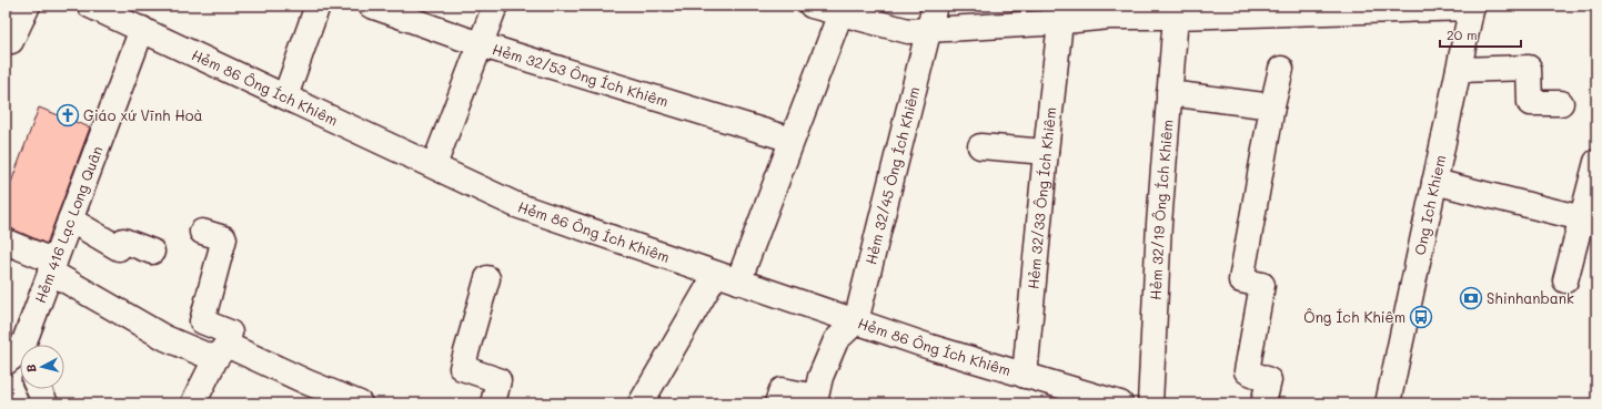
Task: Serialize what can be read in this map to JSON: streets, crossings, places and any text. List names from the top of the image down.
{
  "streets": {
    "street": [
      "Hẻm 32/53 Ông Ích Khiêm",
      "Hẻm 86 Ông Ích Khiêm",
      "Hẻm 32/45 Ông Ích Khiêm",
      "Hẻm 32/33 Ông Ích Khiêm",
      "Ong Ich Khiem",
      "Hẻm 32/19 Ông Ích Khiêm",
      "Hẻm 416 Lạc Long Quân"
    ]
  },
  "crossings": [
    ["Hẻm 86 Ông Ích Khiêm", "Hẻm 32/45 Ông Ích Khiêm"],
    ["Hẻm 86 Ông Ích Khiêm", "Hẻm 32/33 Ông Ích Khiêm"],
    ["Hẻm 86 Ông Ích Khiêm", "Hẻm 416 Lạc Long Quân"]
  ],
  "places": {
    "church": ["Giáo xứ Vĩnh Hoà"],
    "bank": ["Shinhanbank"],
    "bus stop": ["Ông Ích Khiêm"]
  },
  "scale_bar": "20 m",
  "north": "left"
}
